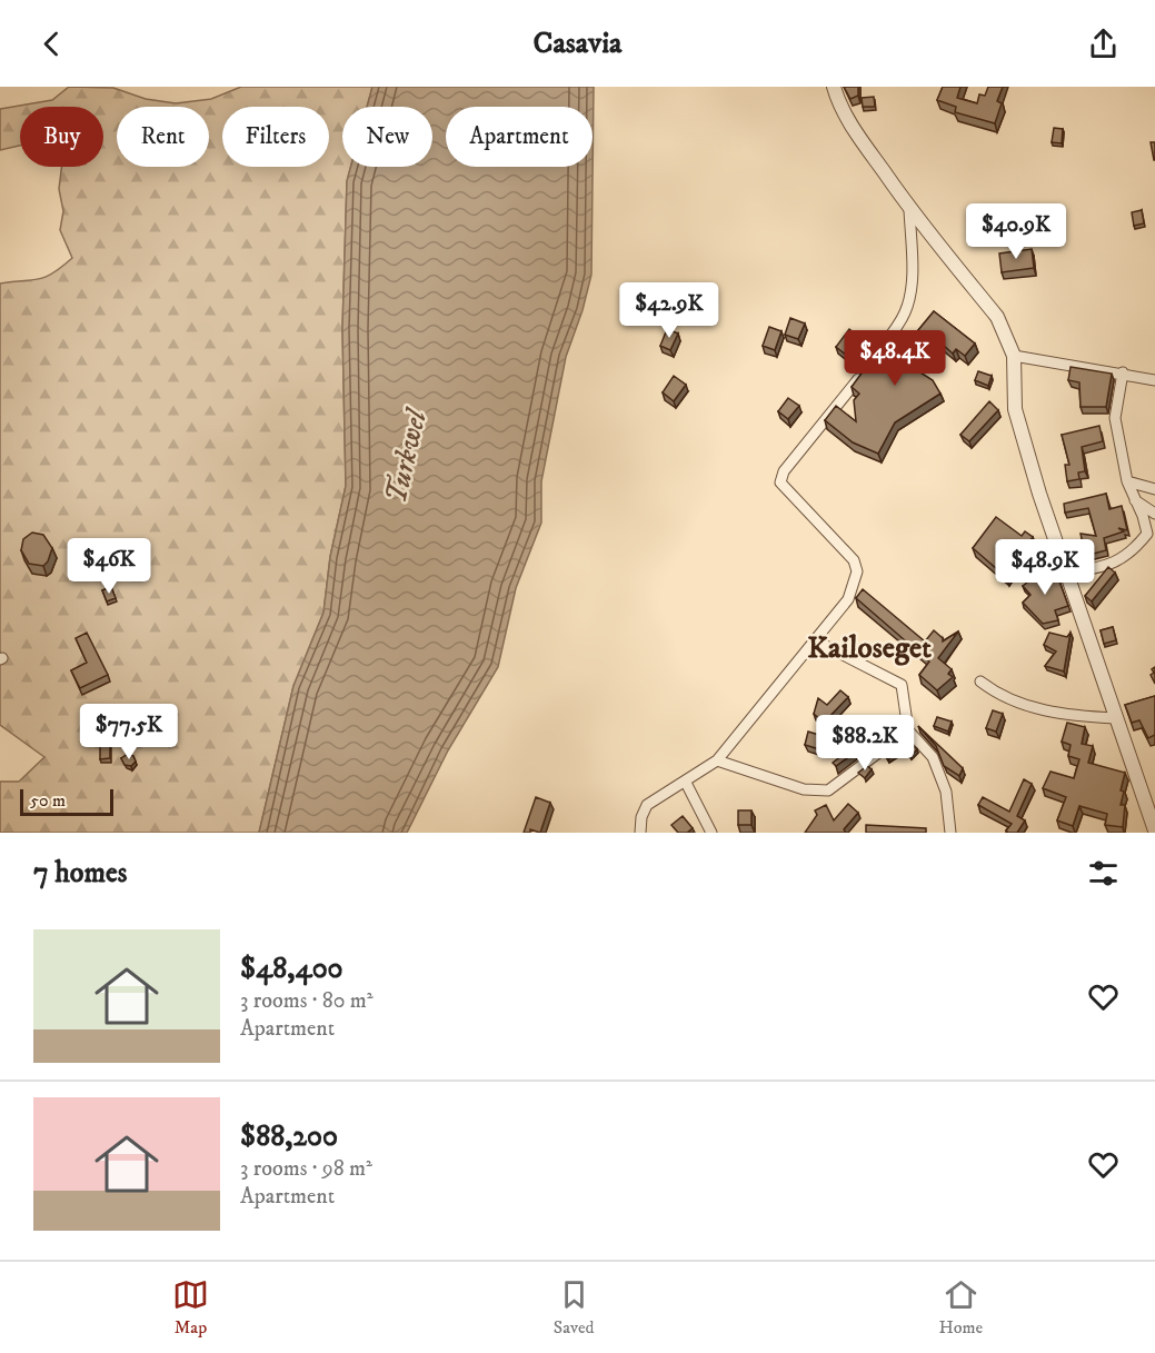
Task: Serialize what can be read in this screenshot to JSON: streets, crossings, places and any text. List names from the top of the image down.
{
  "districts": ["Kailoseget"],
  "water": ["Turkwel"],
  "scale_bar": "50 m",
  "page": {
    "header": "Casavia",
    "chip": [
      "Buy",
      "Rent",
      "Filters",
      "New",
      "Apartment"
    ],
    "price": [
      "$40.9K",
      "$42.9K",
      "$48.4K",
      "$46K",
      "$48.9K",
      "$77.5K",
      "$88.2K"
    ],
    "scale": "50 m",
    "heading": "7 homes",
    "list": [
      {
        "name": "$48,400",
        "note": "3 rooms · 80 m² · Apartment"
      },
      {
        "name": "$88,200",
        "note": "3 rooms · 98 m² · Apartment"
      }
    ],
    "tabs": ["Map", "Saved", "Home"]
  }
}
